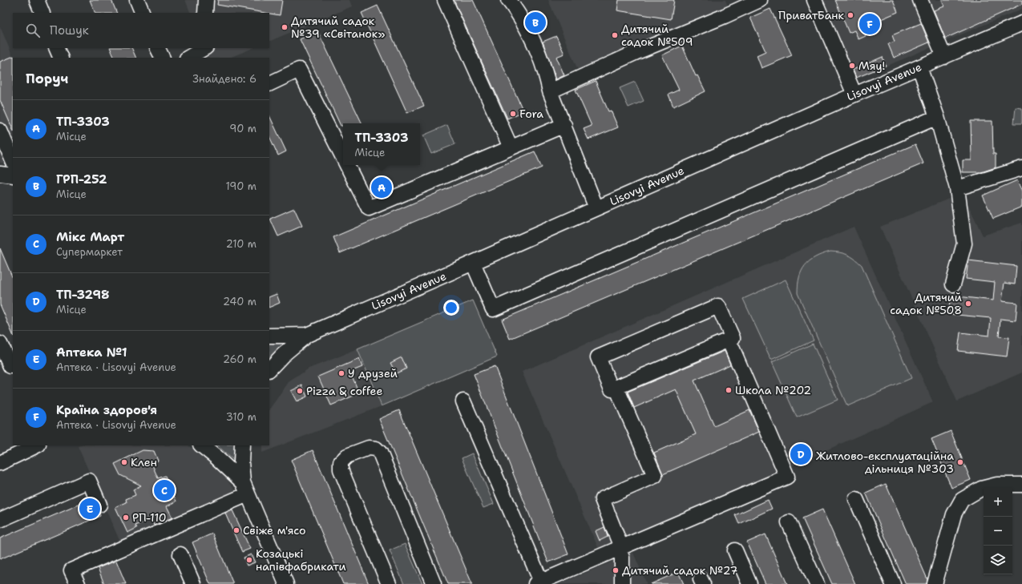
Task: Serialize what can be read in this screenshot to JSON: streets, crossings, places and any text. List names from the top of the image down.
{
  "streets": {
    "street": ["Lisovyi Avenue"]
  },
  "places": [
    "ПриватБанк",
    "Дитячий садок №39 «Світанок»",
    "Дитячий садок №509",
    "Мяу!",
    "Fora",
    "Дитячий садок №508",
    "У друзей",
    "Школа №202",
    "Pizza & coffee",
    "Клен",
    "Житлово-експлуатаційна дільниця №303",
    "РП-110",
    "Свіже м'ясо",
    "Козацькі напівфабрикати",
    "Дитячий садок №27"
  ],
  "page": {
    "pins": [
      "B",
      "F",
      "A",
      "D",
      "C",
      "E"
    ],
    "search": "Пошук",
    "heading": ["Поруч", "Знайдено: 6"],
    "list": [
      {
        "mark": "A",
        "name": "ТП-3303",
        "note": "Місце",
        "value": "90 m"
      },
      {
        "mark": "B",
        "name": "ГРП-252",
        "note": "Місце",
        "value": "190 m"
      },
      {
        "mark": "C",
        "name": "Мікс Март",
        "note": "Супермаркет",
        "value": "210 m"
      },
      {
        "mark": "D",
        "name": "ТП-3298",
        "note": "Місце",
        "value": "240 m"
      },
      {
        "mark": "E",
        "name": "Аптека №1",
        "note": "Аптека · Lisovyi Avenue",
        "value": "260 m"
      },
      {
        "mark": "F",
        "name": "Країна здоров'я",
        "note": "Аптека · Lisovyi Avenue",
        "value": "310 m"
      }
    ],
    "popup": ["ТП-3303", "Місце"],
    "map_buttons": ["+", "−"]
  }
}
